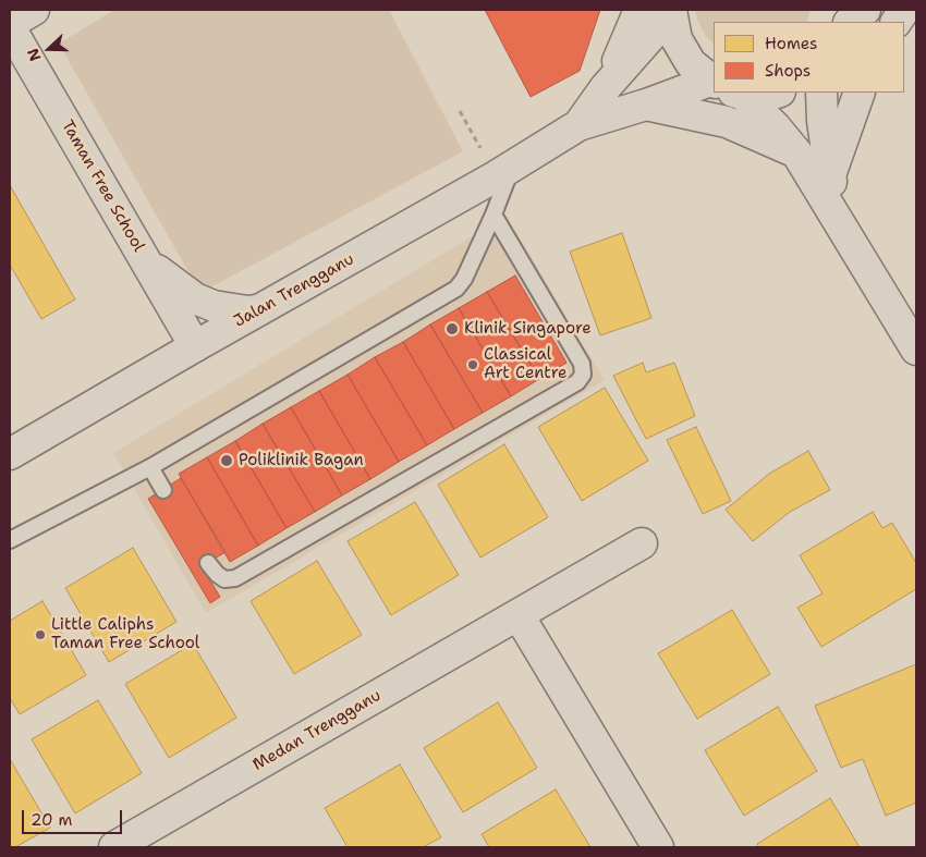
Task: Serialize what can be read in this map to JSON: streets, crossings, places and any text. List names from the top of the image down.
{
  "streets": {
    "street": ["Taman Free School", "Jalan Trengganu", "Medan Trengganu"]
  },
  "crossings": [
    ["Taman Free School", "Jalan Trengganu"]
  ],
  "places": [
    "Klinik Singapore",
    "Classical Art Centre",
    "Poliklinik Bagan",
    "Little Caliphs Taman Free School"
  ],
  "legend": ["Homes", "Shops"],
  "scale_bar": "20 m",
  "north": "left"
}
